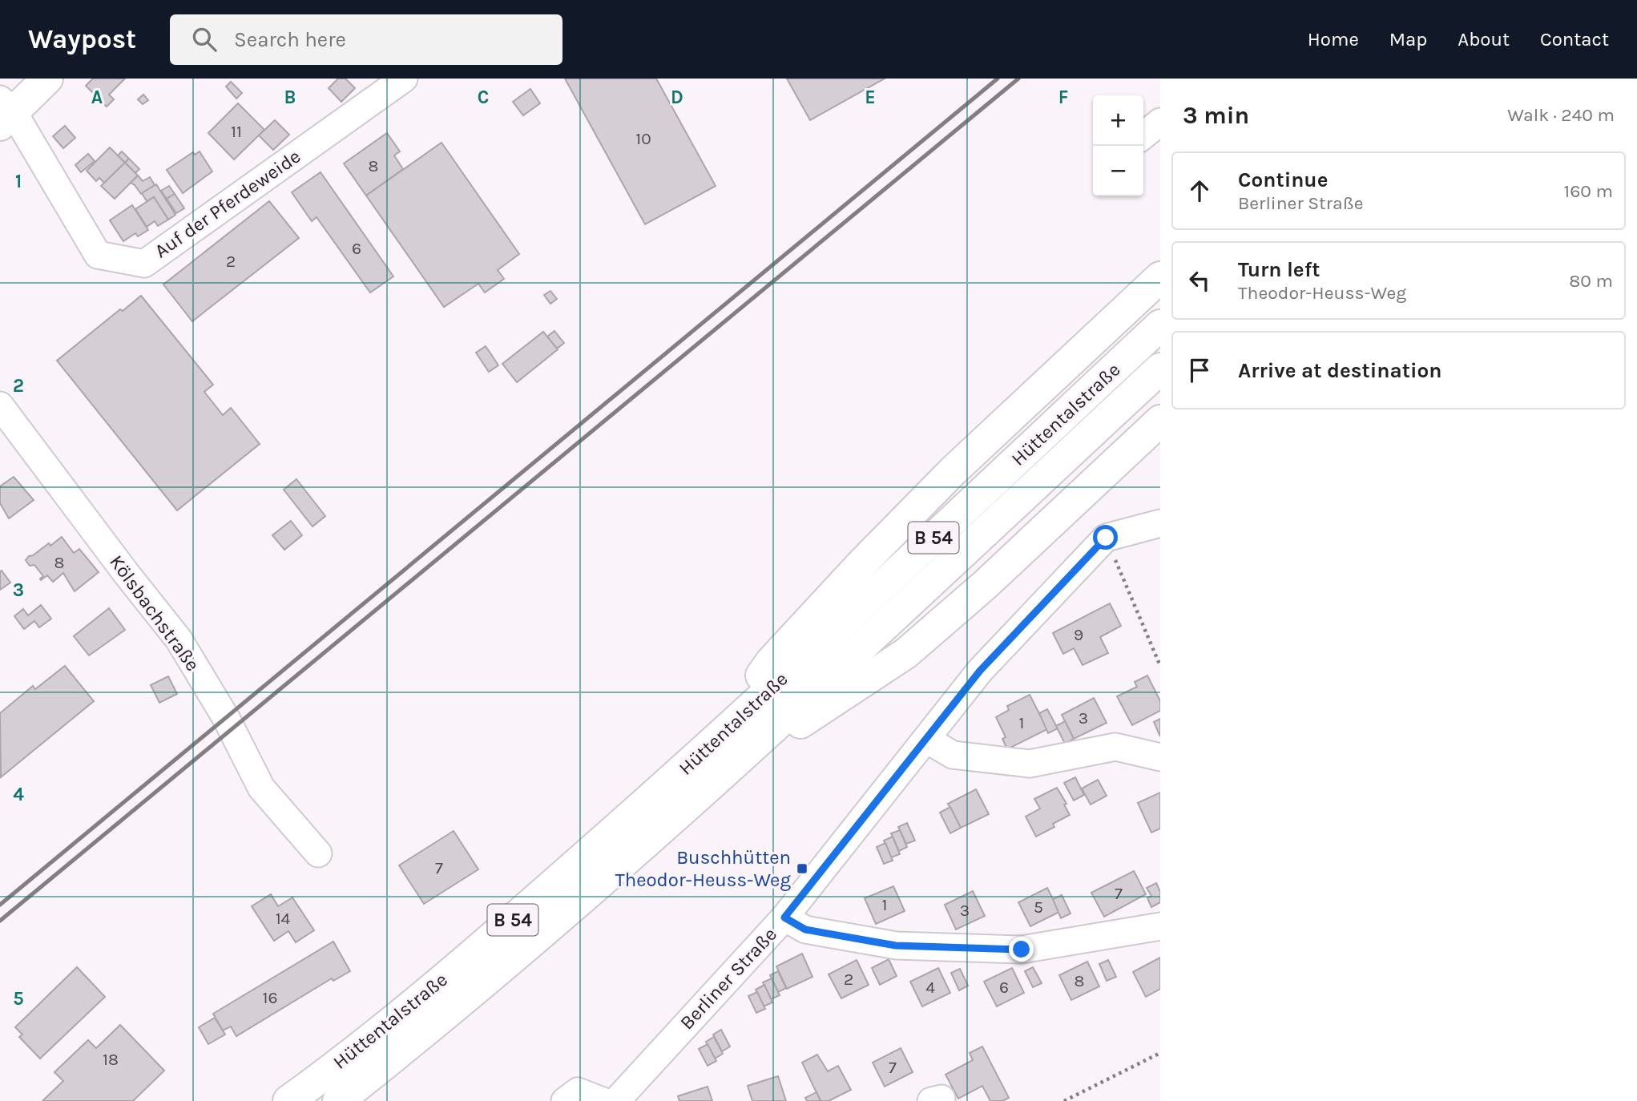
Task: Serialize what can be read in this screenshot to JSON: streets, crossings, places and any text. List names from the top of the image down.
{
  "streets": {
    "main road": ["Hüttentalstraße", "B 54"],
    "street": ["Auf der Pferdeweide", "Kölsbachstraße", "Berliner Straße"]
  },
  "places": {
    "transit": ["Buschhütten Theodor-Heuss-Weg"]
  },
  "house_numbers": [
    "11",
    "10",
    "8",
    "6",
    "2",
    "8",
    "9",
    "3",
    "1",
    "7",
    "7",
    "1",
    "5",
    "3",
    "14",
    "2",
    "8",
    "4",
    "6",
    "16",
    "18",
    "7"
  ],
  "page": {
    "header": "Waypost",
    "search": "Search here",
    "nav": [
      "Home",
      "Map",
      "About",
      "Contact"
    ],
    "heading": ["3 min", "Walk · 240 m"],
    "map_buttons": ["+", "−"],
    "list": [
      ["Continue", "Berliner Straße", "160 m"],
      ["Turn left", "Theodor-Heuss-Weg", "80 m"],
      "Arrive at destination"
    ]
  },
  "grid": {
    "columns": [
      "A",
      "B",
      "C",
      "D",
      "E",
      "F"
    ],
    "rows": [
      "1",
      "2",
      "3",
      "4",
      "5"
    ]
  }
}
